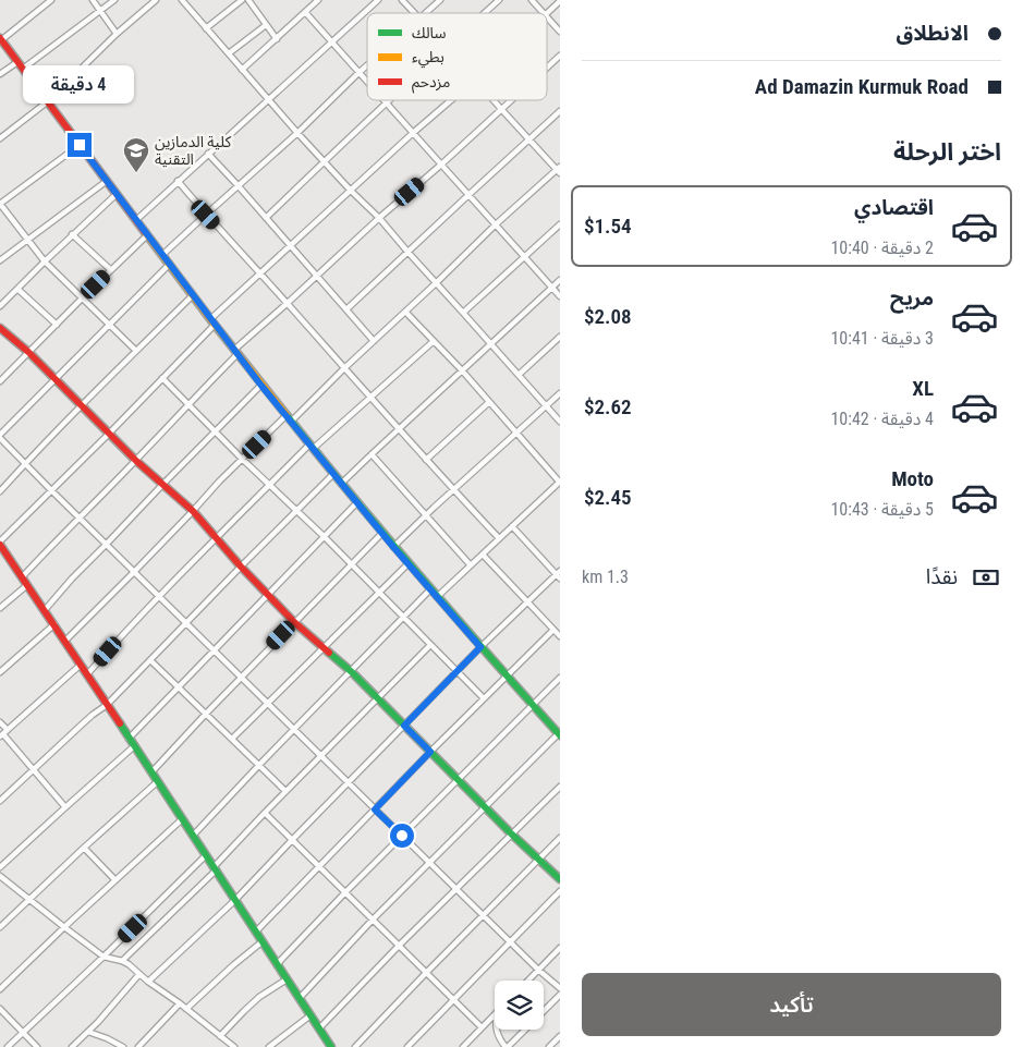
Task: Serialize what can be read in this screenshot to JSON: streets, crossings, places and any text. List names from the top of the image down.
{
  "places": {
    "school or university": ["كلية الدمازين التقنية"]
  },
  "legend": ["سالك", "بطيء", "مزدحم"],
  "page": {
    "banner": ["الانطلاق", "Ad Damazin Kurmuk Road"],
    "bubble": "4 دقيقة",
    "heading": "اختر الرحلة",
    "list": [
      {
        "name": "اقتصادي",
        "note": "2 دقيقة · 10:40",
        "value": "$1.54"
      },
      {
        "name": "مريح",
        "note": "3 دقيقة · 10:41",
        "value": "$2.08"
      },
      {
        "name": "XL",
        "note": "4 دقيقة · 10:42",
        "value": "$2.62"
      },
      {
        "name": "Moto",
        "note": "5 دقيقة · 10:43",
        "value": "$2.45"
      }
    ],
    "pay": ["نقدًا", "1.3 km"],
    "buttons": "تأكيد"
  }
}
